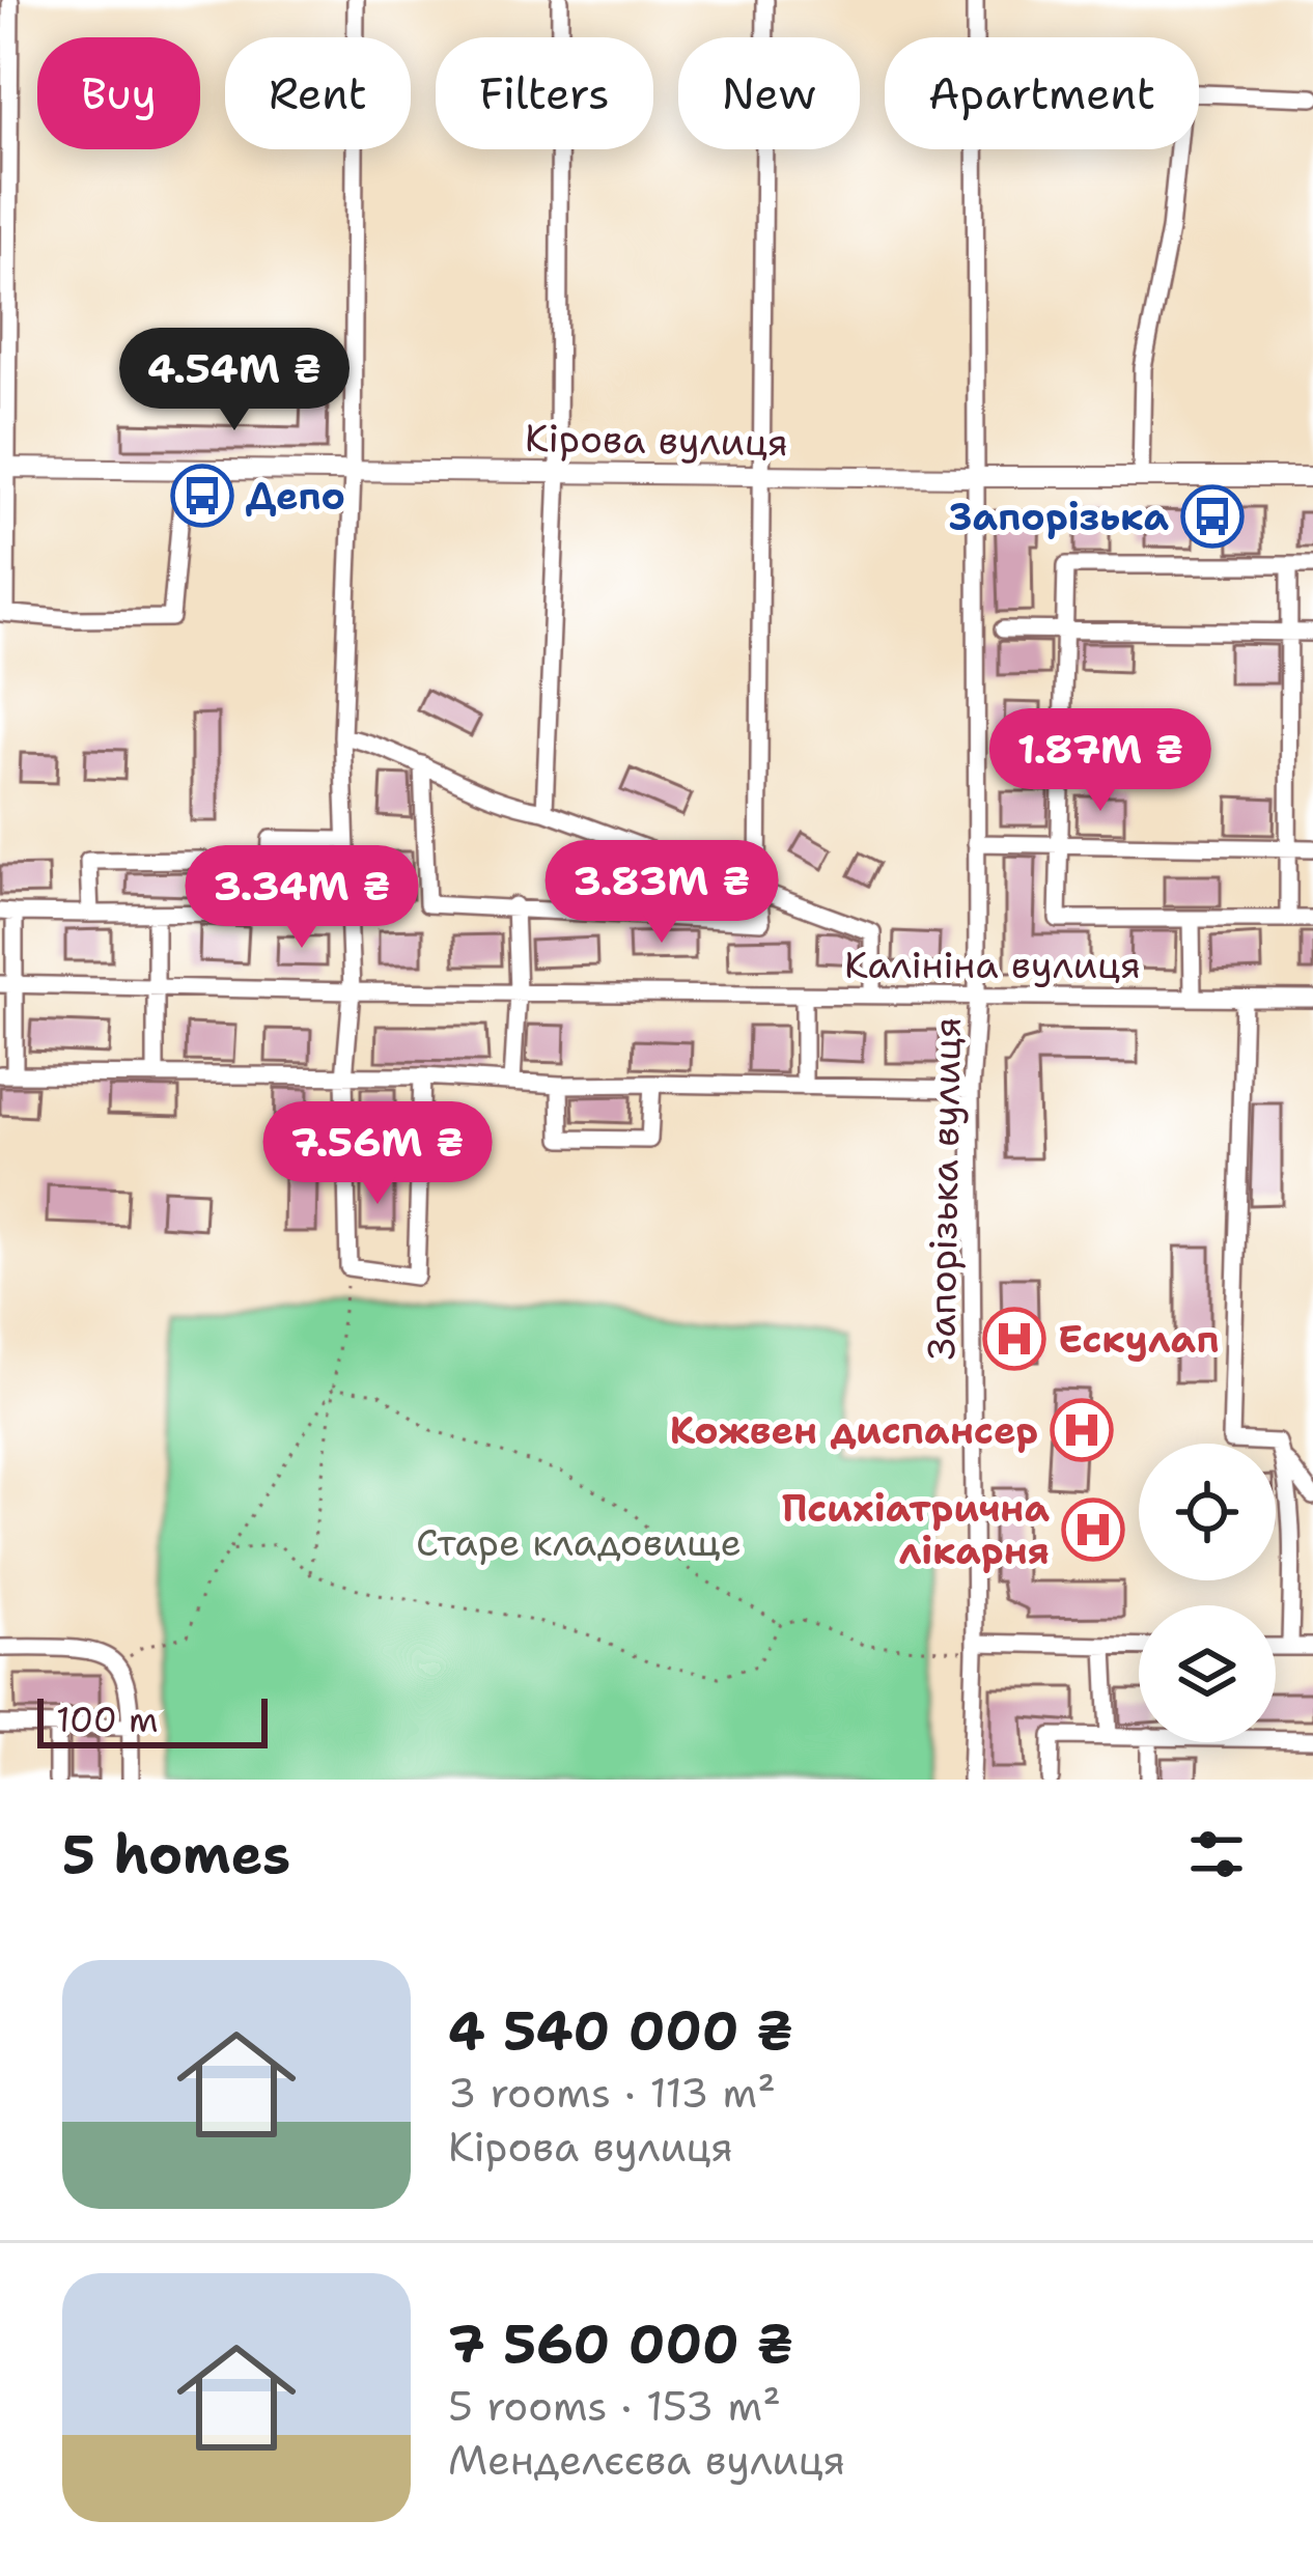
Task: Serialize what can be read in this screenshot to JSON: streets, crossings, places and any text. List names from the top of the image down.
{
  "streets": {
    "main road": ["Кірова вулиця"],
    "street": ["Калініна вулиця", "Запорізька вулиця"]
  },
  "crossings": [
    ["Кірова вулиця", "Запорізька вулиця"],
    ["Калініна вулиця", "Запорізька вулиця"]
  ],
  "parks": ["Старе кладовище"],
  "places": {
    "bus stop": ["Депо", "Запорізька"],
    "hospital": ["Ескулап", "Кожвен диспансер", "Психіатрична лікарня"]
  },
  "scale_bar": "100 m",
  "page": {
    "chip": [
      "Buy",
      "Rent",
      "Filters",
      "New",
      "Apartment"
    ],
    "price": [
      "4.54M ₴",
      "1.87M ₴",
      "3.83M ₴",
      "3.34M ₴",
      "7.56M ₴"
    ],
    "scale": "100 m",
    "heading": "5 homes",
    "list": [
      {
        "name": "4 540 000 ₴",
        "note": "3 rooms · 113 m² · Кірова вулиця"
      },
      {
        "name": "7 560 000 ₴",
        "note": "5 rooms · 153 m² · Менделєєва вулиця"
      }
    ]
  }
}
